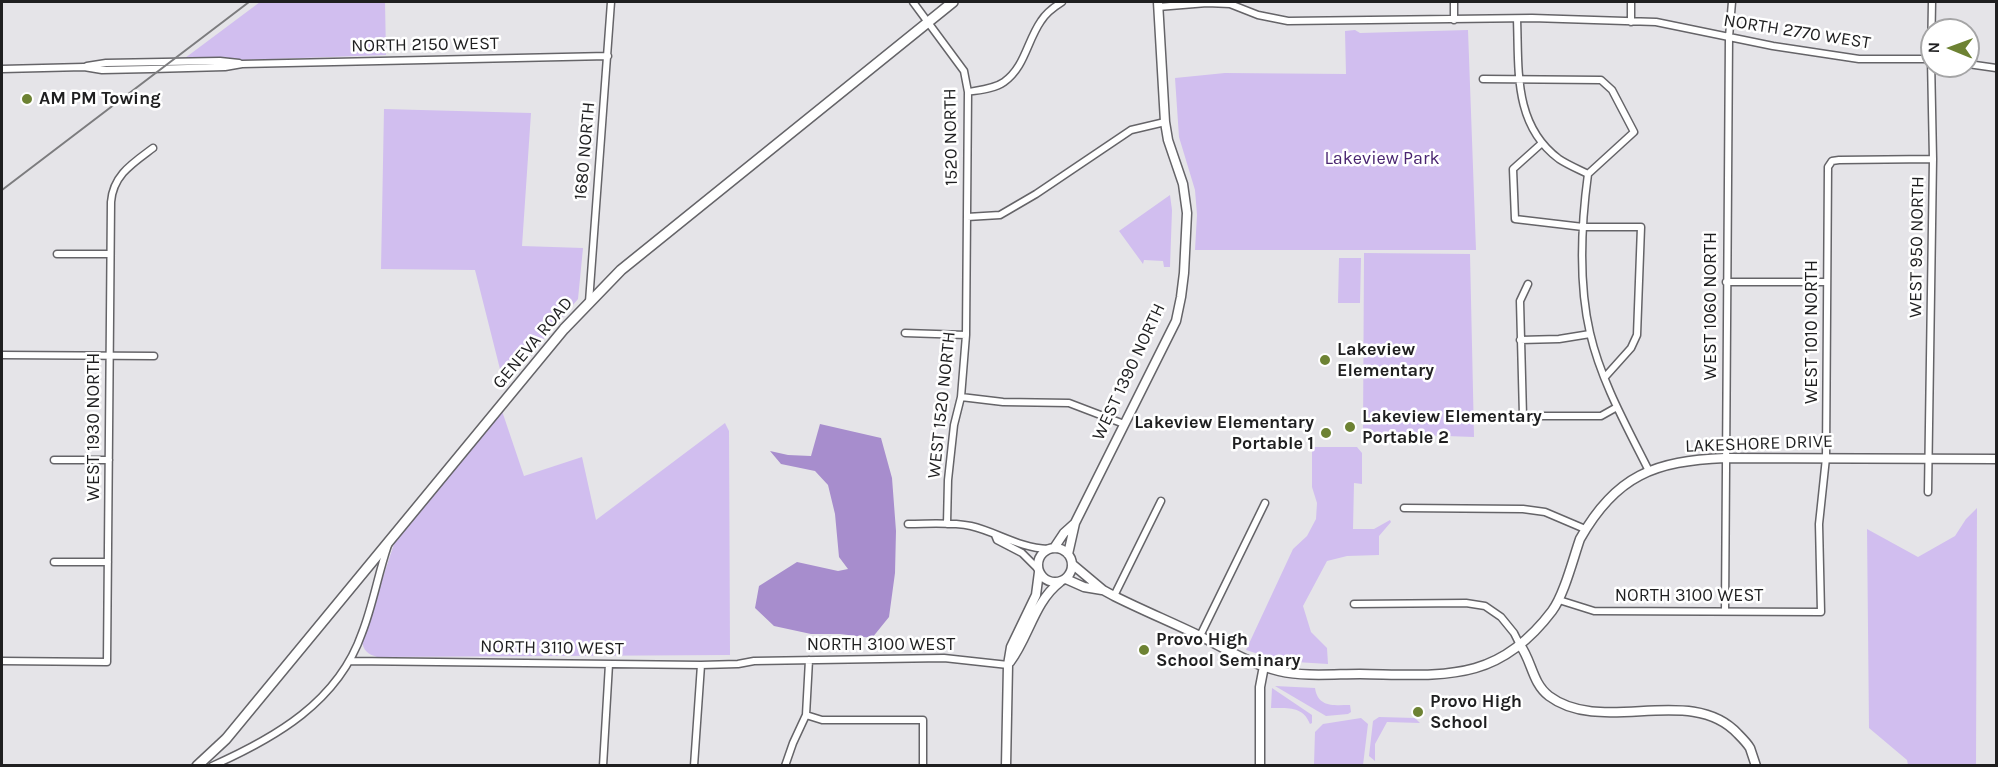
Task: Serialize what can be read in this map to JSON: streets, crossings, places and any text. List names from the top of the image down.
{
  "streets": {
    "main road": ["GENEVA ROAD"],
    "street": [
      "NORTH 2770 WEST",
      "NORTH 2150 WEST",
      "1520 NORTH",
      "1680 NORTH",
      "WEST 950 NORTH",
      "WEST 1060 NORTH",
      "WEST 1010 NORTH",
      "WEST 1390 NORTH",
      "WEST 1520 NORTH",
      "WEST 1930 NORTH",
      "LAKESHORE DRIVE",
      "NORTH 3100 WEST",
      "NORTH 3110 WEST"
    ]
  },
  "crossings": [
    ["NORTH 2770 WEST", "WEST 1060 NORTH"],
    ["NORTH 2770 WEST", "WEST 1390 NORTH"],
    ["NORTH 2150 WEST", "1680 NORTH"],
    ["1520 NORTH", "GENEVA ROAD"],
    ["1520 NORTH", "WEST 1520 NORTH"],
    ["1680 NORTH", "GENEVA ROAD"],
    ["WEST 950 NORTH", "WEST 1010 NORTH"],
    ["WEST 950 NORTH", "LAKESHORE DRIVE"],
    ["WEST 1060 NORTH", "LAKESHORE DRIVE"],
    ["WEST 1060 NORTH", "NORTH 3100 WEST"],
    ["WEST 1010 NORTH", "LAKESHORE DRIVE"],
    ["WEST 1010 NORTH", "NORTH 3100 WEST"],
    ["WEST 1390 NORTH", "LAKESHORE DRIVE"],
    ["LAKESHORE DRIVE", "NORTH 3100 WEST"],
    ["NORTH 3100 WEST", "NORTH 3110 WEST"]
  ],
  "parks": ["Lakeview Park"],
  "places": [
    "AM PM Towing",
    "Lakeview Elementary",
    "Lakeview Elementary Portable 2",
    "Lakeview Elementary Portable 1",
    "Provo High School Seminary",
    "Provo High School"
  ],
  "north": "left"
}
